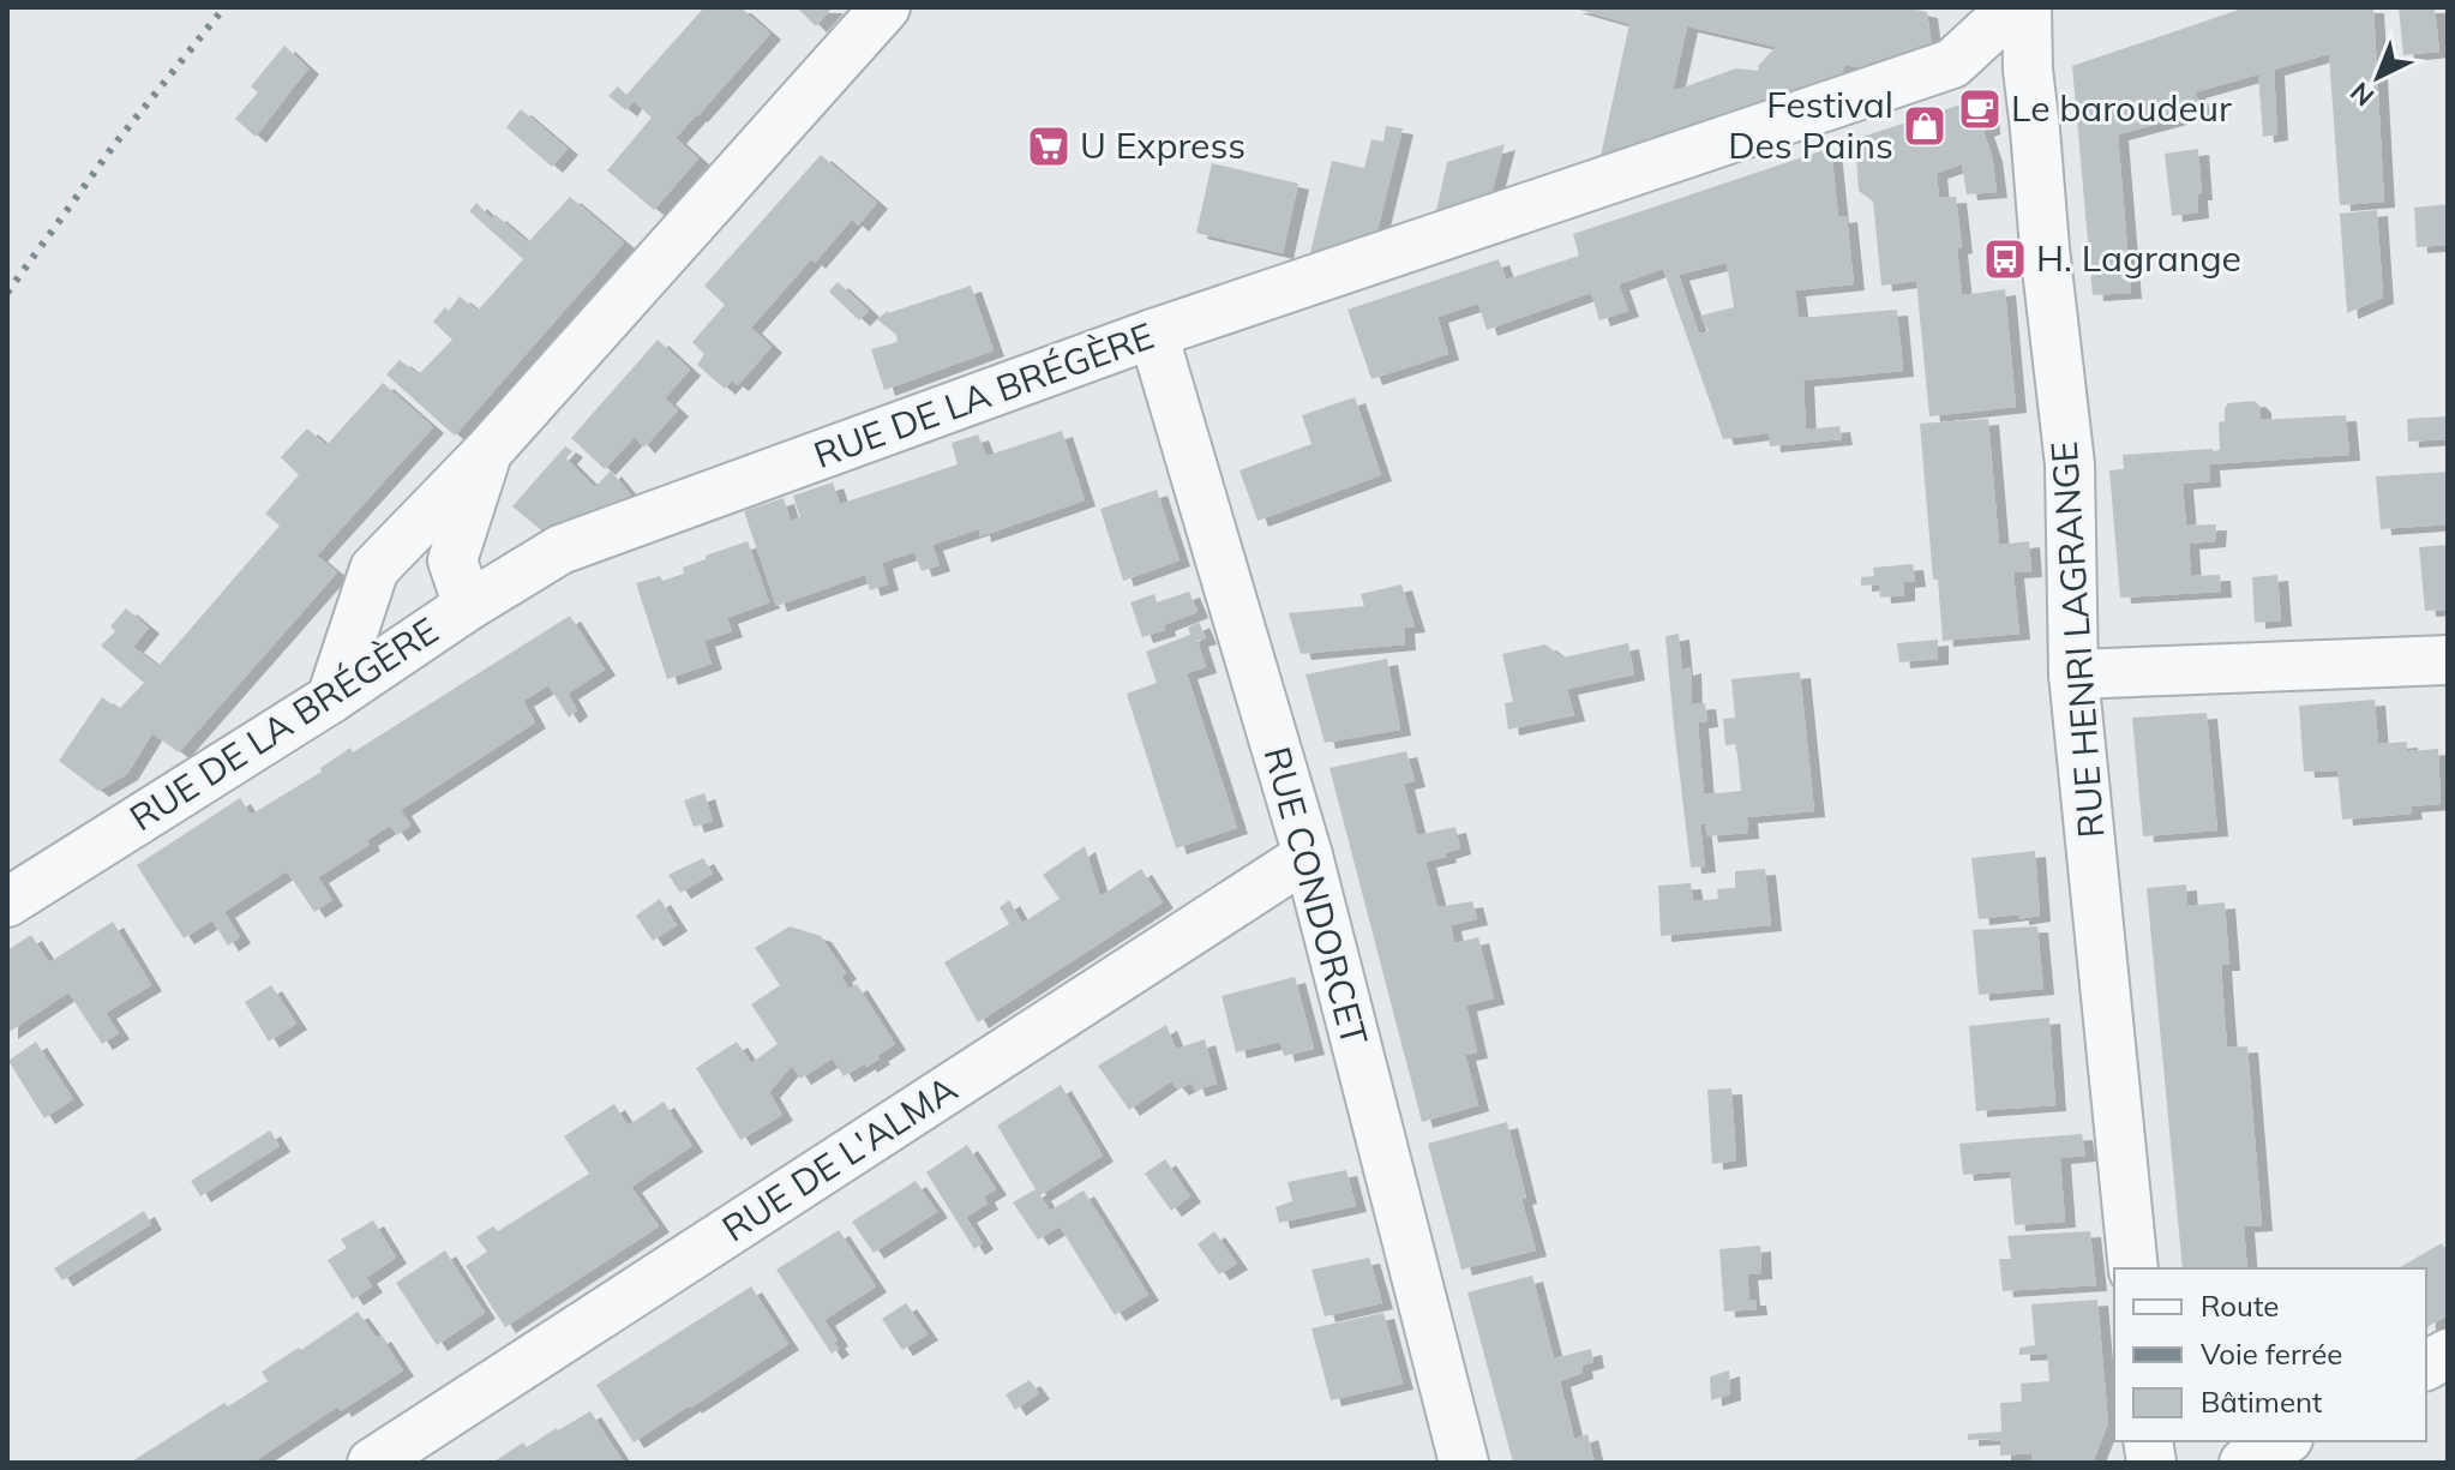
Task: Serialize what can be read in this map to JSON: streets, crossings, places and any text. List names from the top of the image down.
{
  "streets": {
    "street": [
      "RUE DE LA BRÉGÈRE",
      "RUE HENRI LAGRANGE",
      "RUE CONDORCET",
      "RUE DE L'ALMA"
    ]
  },
  "crossings": [
    ["RUE DE LA BRÉGÈRE", "RUE CONDORCET"],
    ["RUE CONDORCET", "RUE DE L'ALMA"]
  ],
  "places": {
    "cafe": ["Le baroudeur"],
    "shop": ["Festival Des Pains"],
    "supermarket": ["U Express"],
    "bus stop": ["H. Lagrange"]
  },
  "legend": ["Route", "Voie ferrée", "Bâtiment"],
  "north": "bottom left"
}
